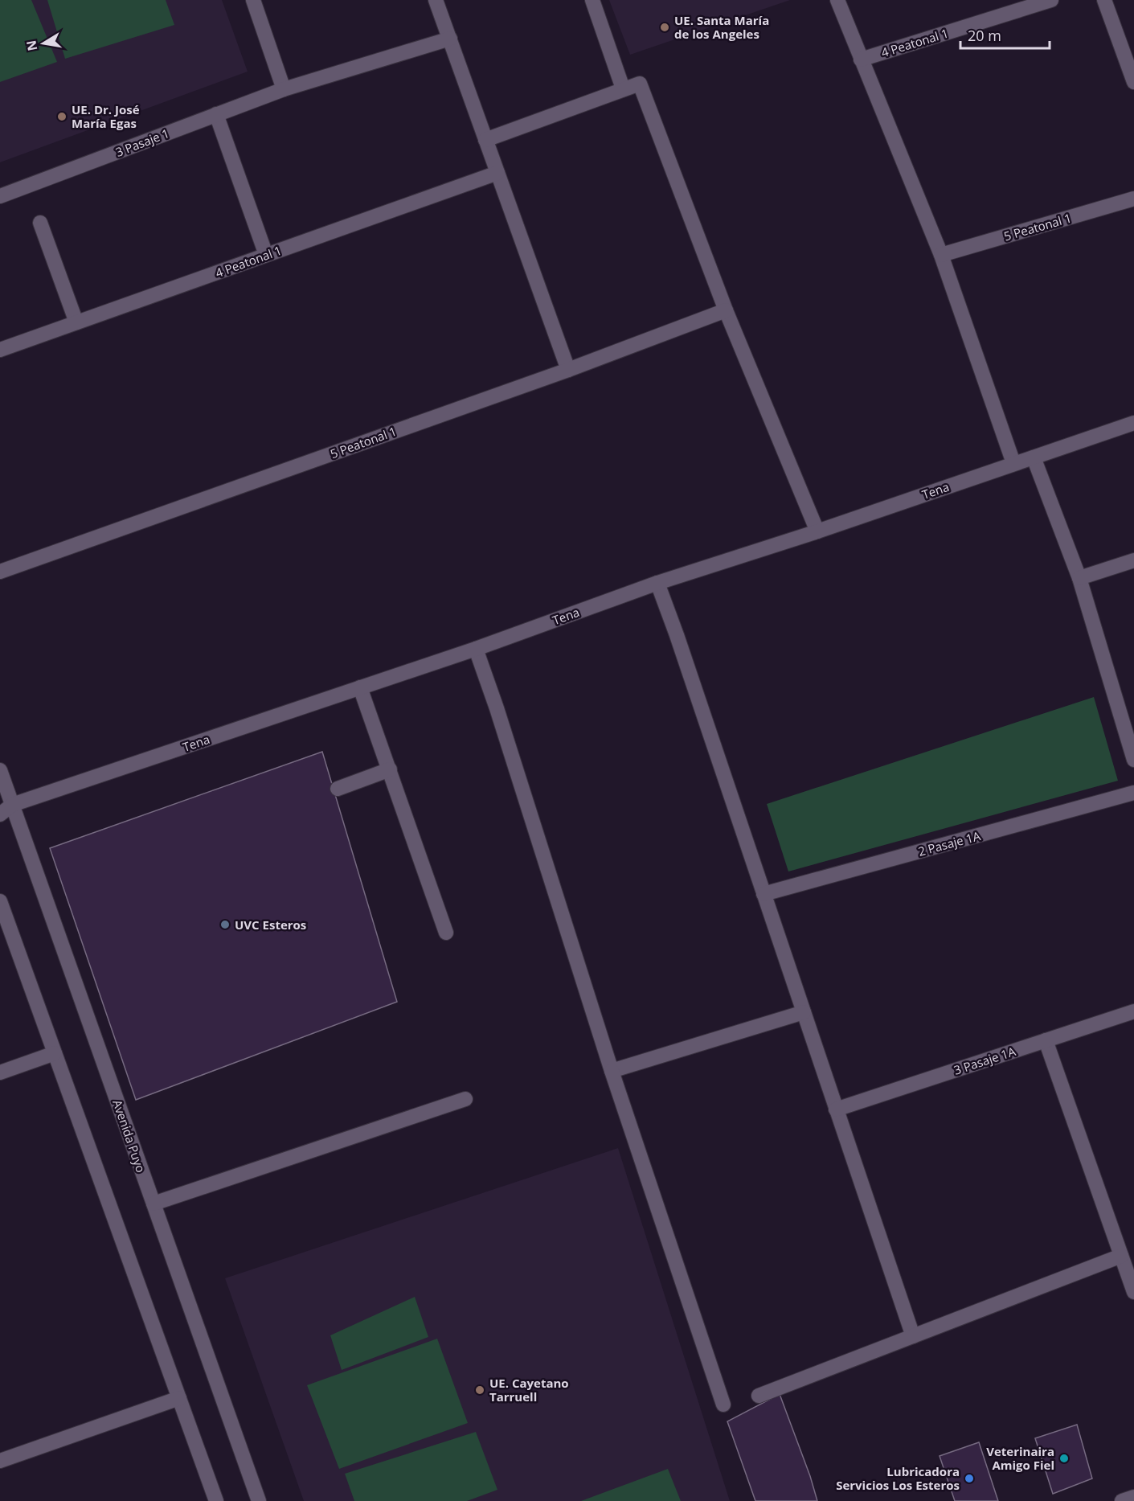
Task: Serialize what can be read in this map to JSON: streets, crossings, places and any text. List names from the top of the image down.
{
  "streets": {
    "street": [
      "4 Peatonal 1",
      "3 Pasaje 1",
      "5 Peatonal 1",
      "Tena",
      "2 Pasaje 1A",
      "3 Pasaje 1A",
      "Avenida Puyo"
    ]
  },
  "crossings": [
    ["Tena", "Avenida Puyo"]
  ],
  "places": [
    "UE. Santa María de los Angeles",
    "UE. Dr. José María Egas",
    "UVC Esteros",
    "UE. Cayetano Tarruell",
    "Veterinaira Amigo Fiel",
    "Lubricadora Servicios Los Esteros"
  ],
  "scale_bar": "20 m",
  "north": "left"
}
